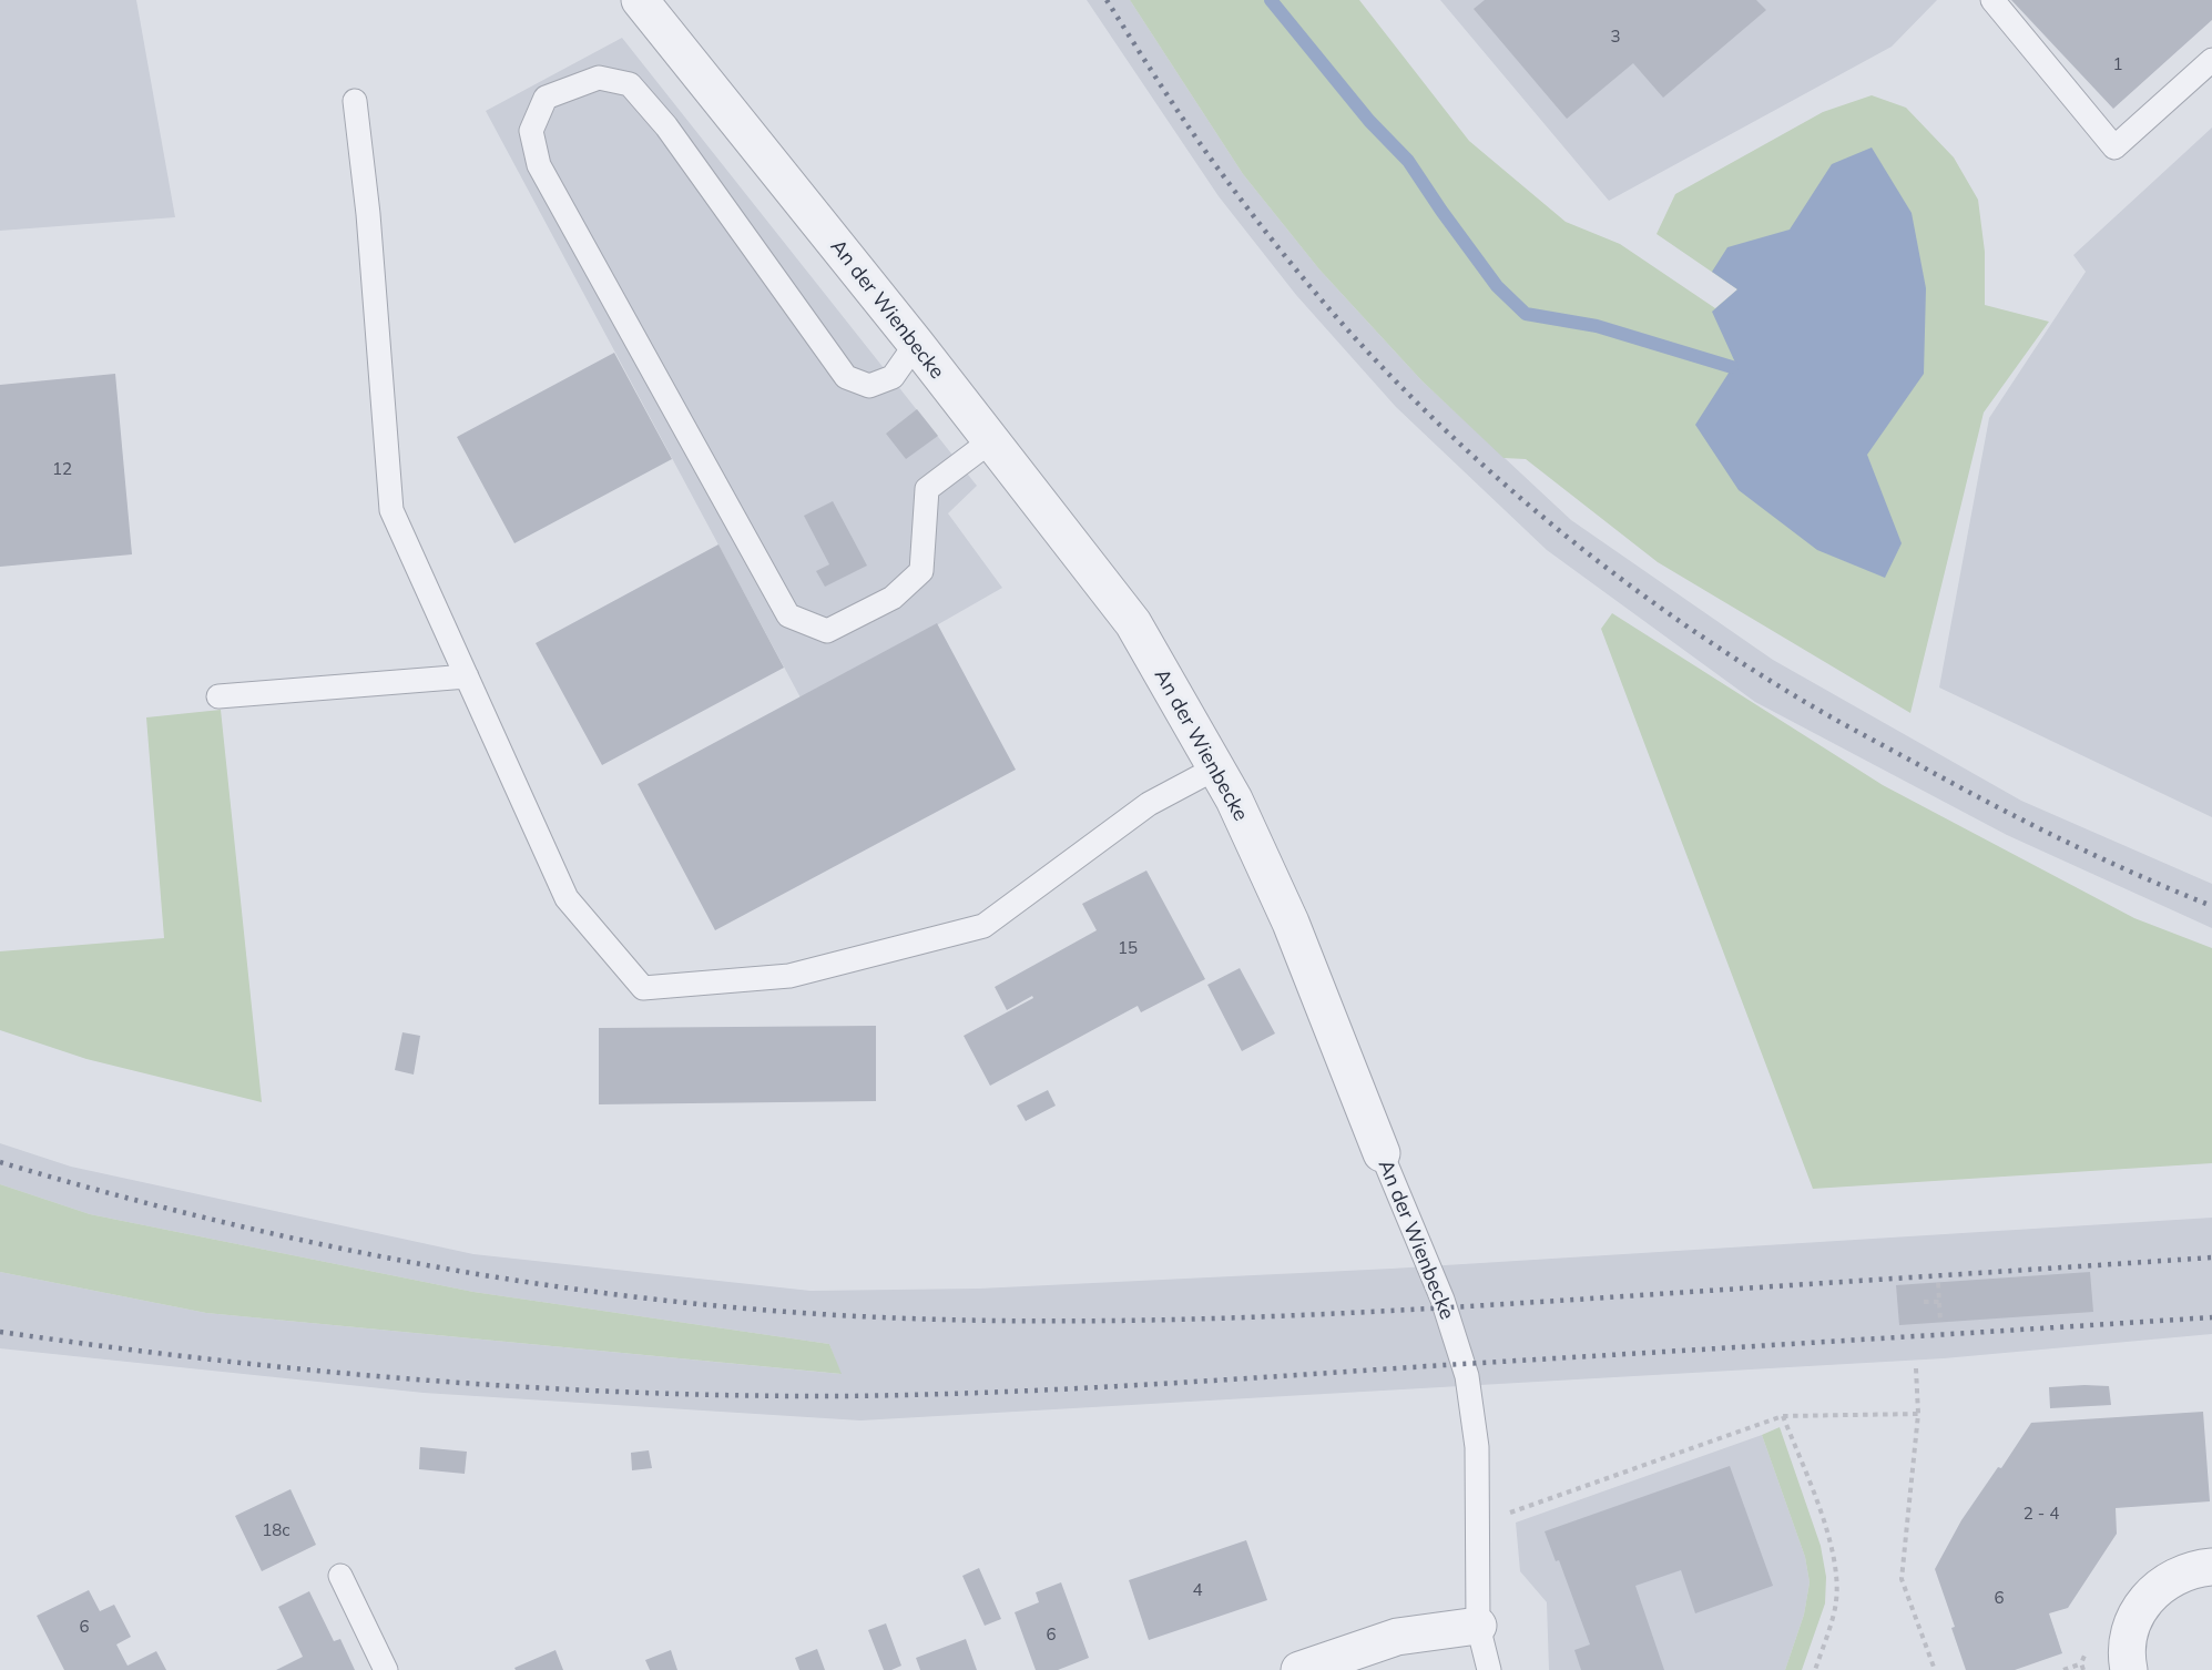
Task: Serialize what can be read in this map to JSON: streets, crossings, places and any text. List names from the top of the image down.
{
  "streets": {
    "street": ["An der Wienbecke"]
  },
  "house_numbers": [
    "3",
    "1",
    "12",
    "15",
    "2 - 4",
    "18c",
    "4",
    "6",
    "6",
    "6"
  ]
}
